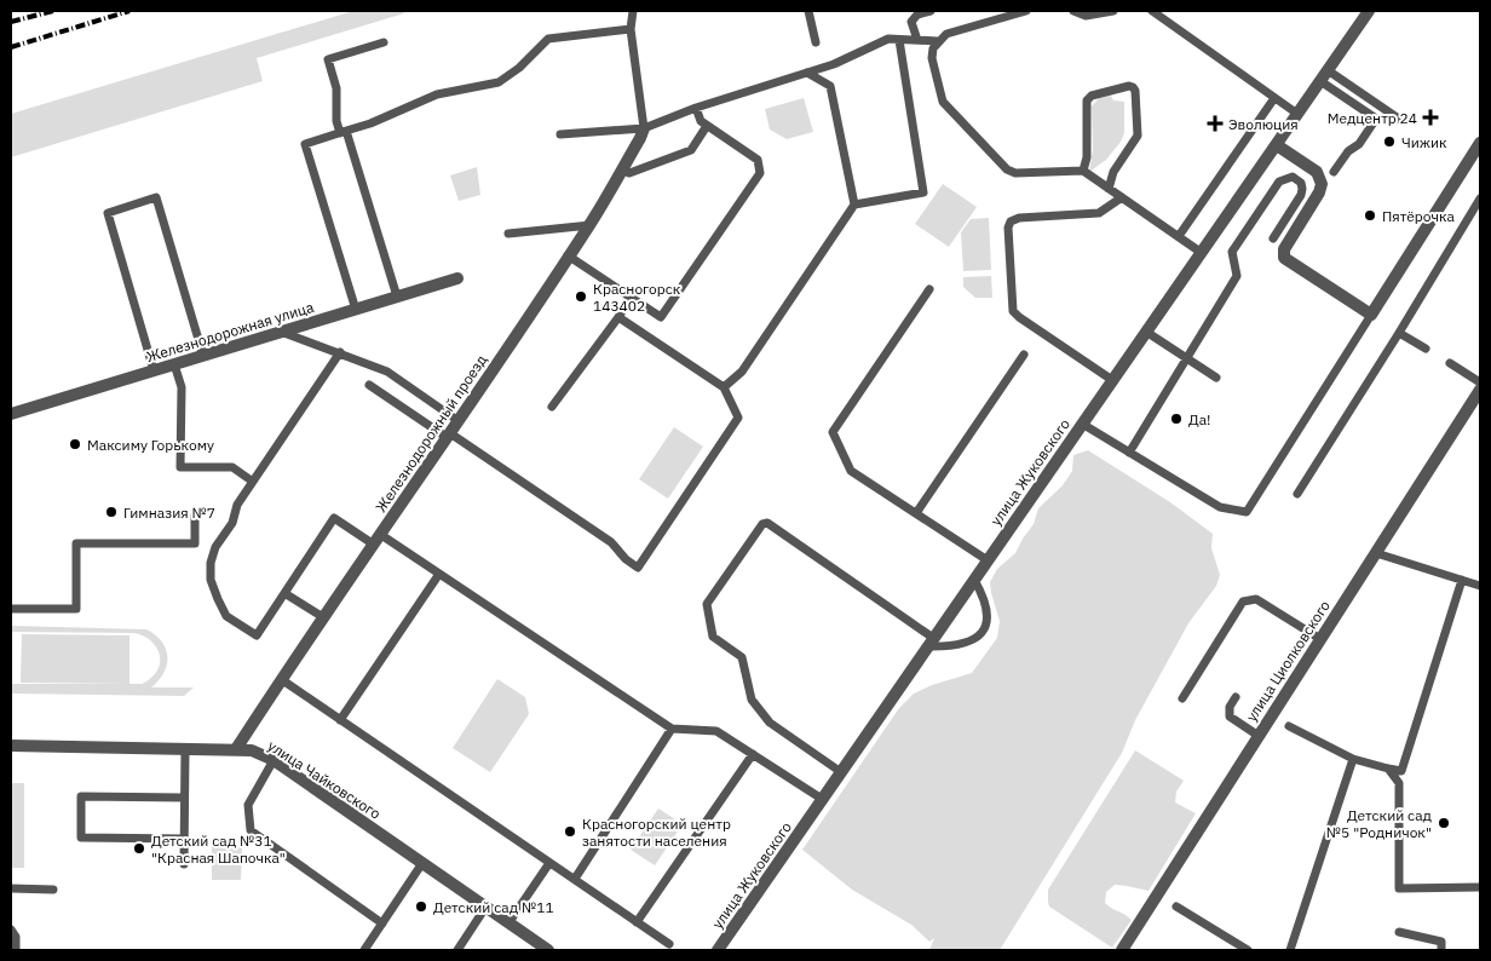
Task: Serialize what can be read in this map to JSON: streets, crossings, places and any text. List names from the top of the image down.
{
  "streets": {
    "street": [
      "Железнодорожная улица",
      "Железнодорожный проезд",
      "улица Жуковского",
      "улица Циолковского",
      "улица Чайковского"
    ]
  },
  "crossings": [
    ["Железнодорожный проезд", "улица Чайковского"]
  ],
  "places": {
    "health": ["Медцентр 24", "Эволюция"],
    "other": [
      "Чижик",
      "Пятёрочка",
      "Красногорск 143402",
      "Да!",
      "Максиму Горькому",
      "Гимназия №7",
      "Детский сад №5 \"Родничок\"",
      "Красногорский центр занятости населения",
      "Детский сад №31 \"Красная Шапочка\"",
      "Детский сад №11"
    ]
  }
}
